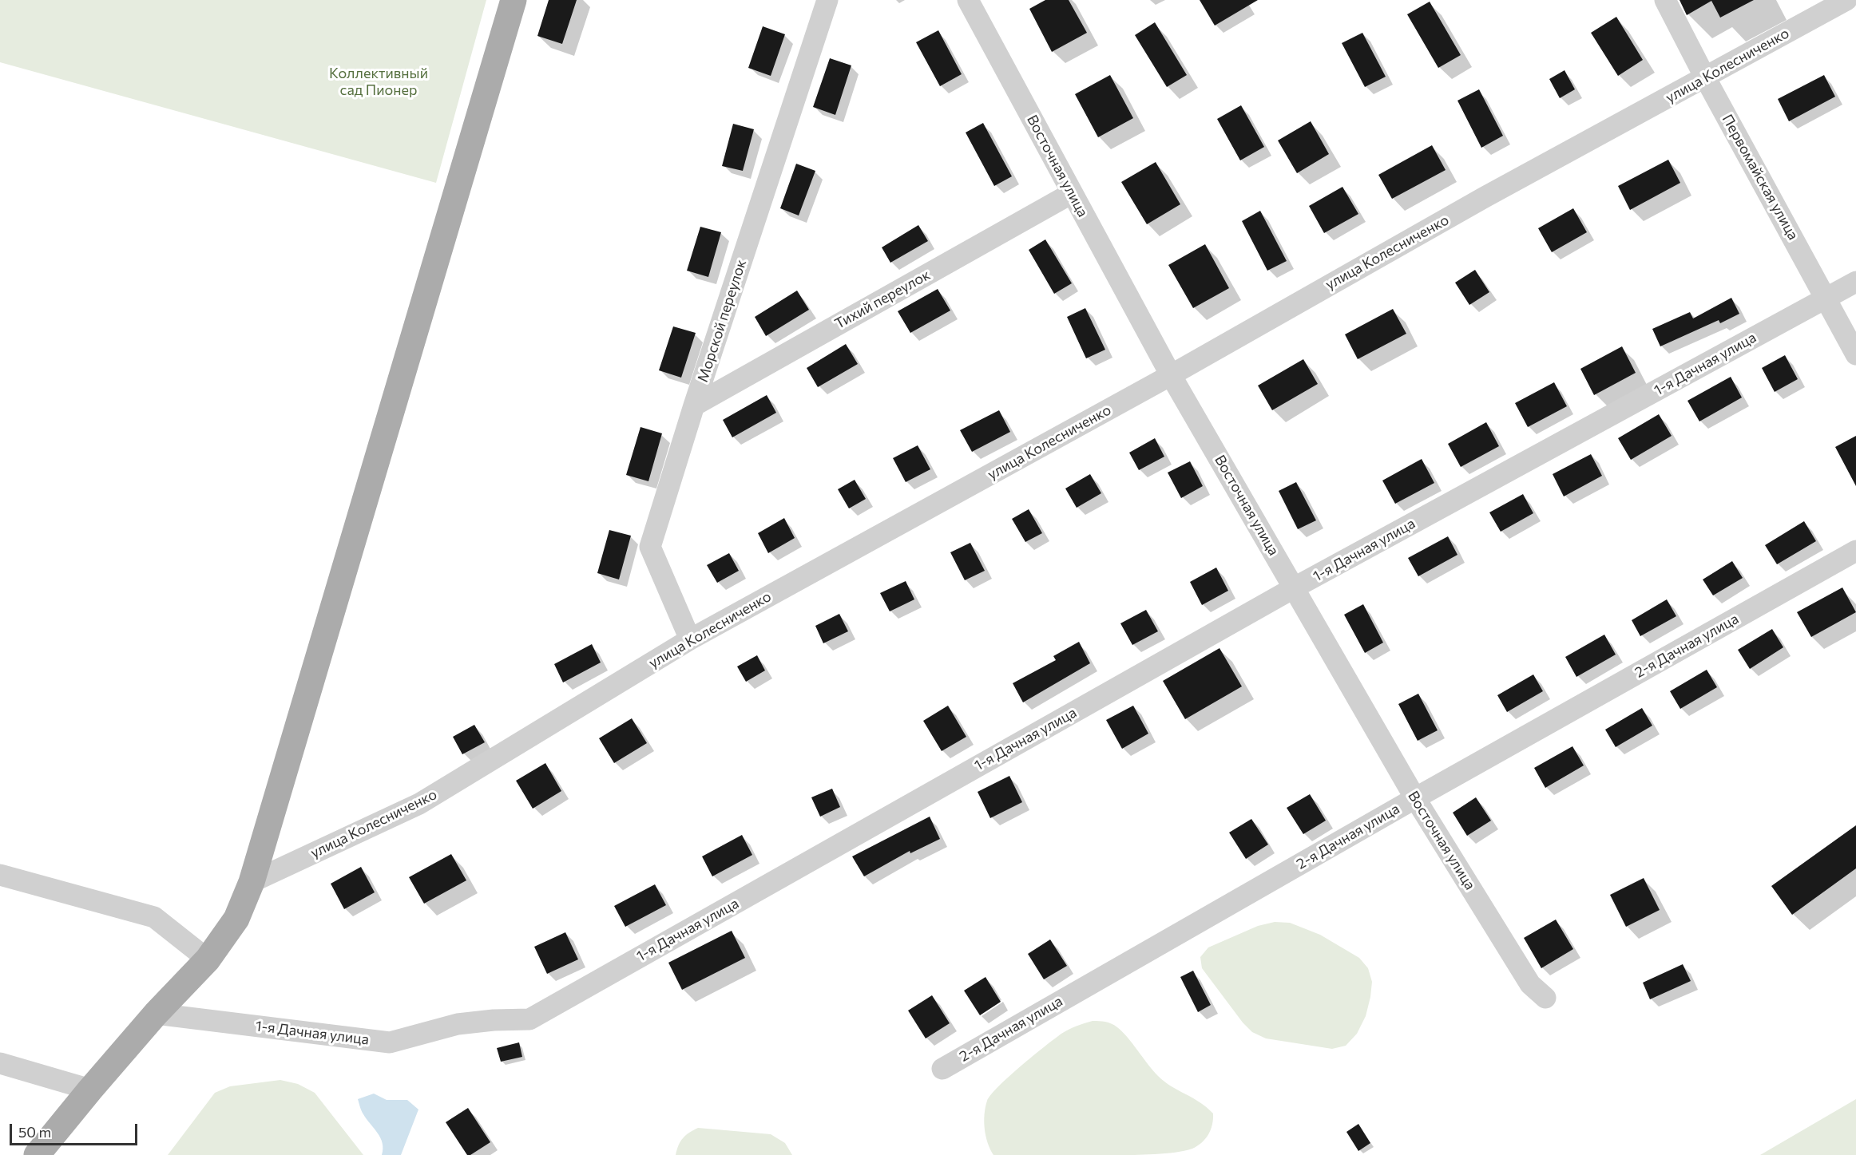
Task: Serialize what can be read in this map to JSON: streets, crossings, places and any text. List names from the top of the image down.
{
  "streets": {
    "street": [
      "улица Колесниченко",
      "Восточная улица",
      "Первомайская улица",
      "Тихий переулок",
      "Морской переулок",
      "1-я Дачная улица",
      "2-я Дачная улица"
    ]
  },
  "crossings": [
    ["улица Колесниченко", "Восточная улица"],
    ["улица Колесниченко", "Первомайская улица"],
    ["улица Колесниченко", "Морской переулок"],
    ["Восточная улица", "Тихий переулок"],
    ["Восточная улица", "1-я Дачная улица"],
    ["Восточная улица", "2-я Дачная улица"],
    ["Первомайская улица", "1-я Дачная улица"],
    ["Тихий переулок", "Морской переулок"]
  ],
  "parks": ["Коллективный сад Пионер"],
  "scale_bar": "50 m"
}
